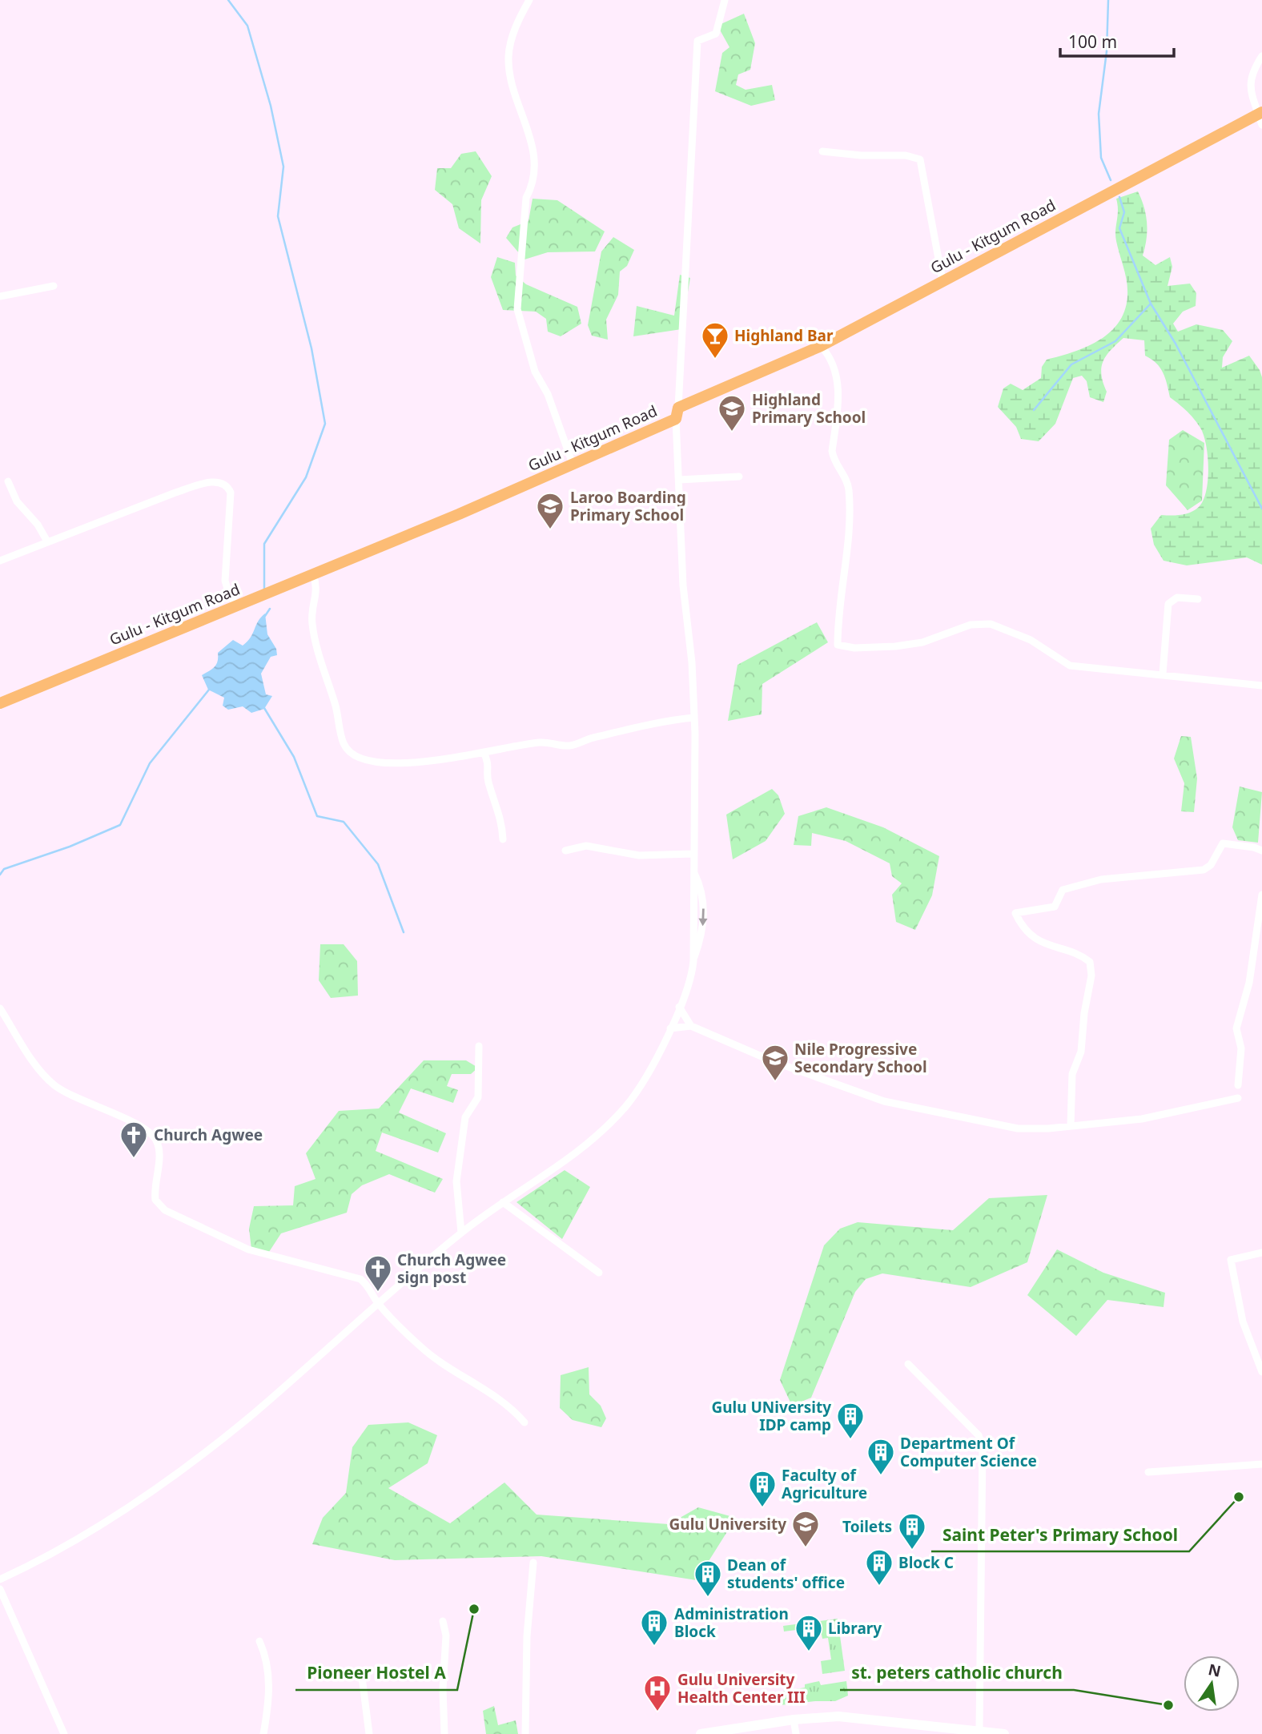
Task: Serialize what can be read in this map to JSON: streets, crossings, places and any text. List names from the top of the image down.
{
  "streets": {
    "main road": ["Gulu - Kitgum Road"]
  },
  "places": {
    "bar": ["Highland Bar"],
    "school or university": [
      "Highland Primary School",
      "Laroo Boarding Primary School",
      "Nile Progressive Secondary School",
      "Gulu University"
    ],
    "church": ["Church Agwee", "Church Agwee sign post"],
    "building": [
      "Gulu UNiversity IDP camp",
      "Department Of Computer Science",
      "Faculty of Agriculture",
      "Toilets",
      "Block C",
      "Dean of students' office",
      "Administration Block",
      "Library"
    ],
    "other": ["Saint Peter's Primary School", "Pioneer Hostel A", "st. peters catholic church"],
    "hospital": ["Gulu University Health Center III"]
  },
  "scale_bar": "100 m",
  "north": "top"
}
